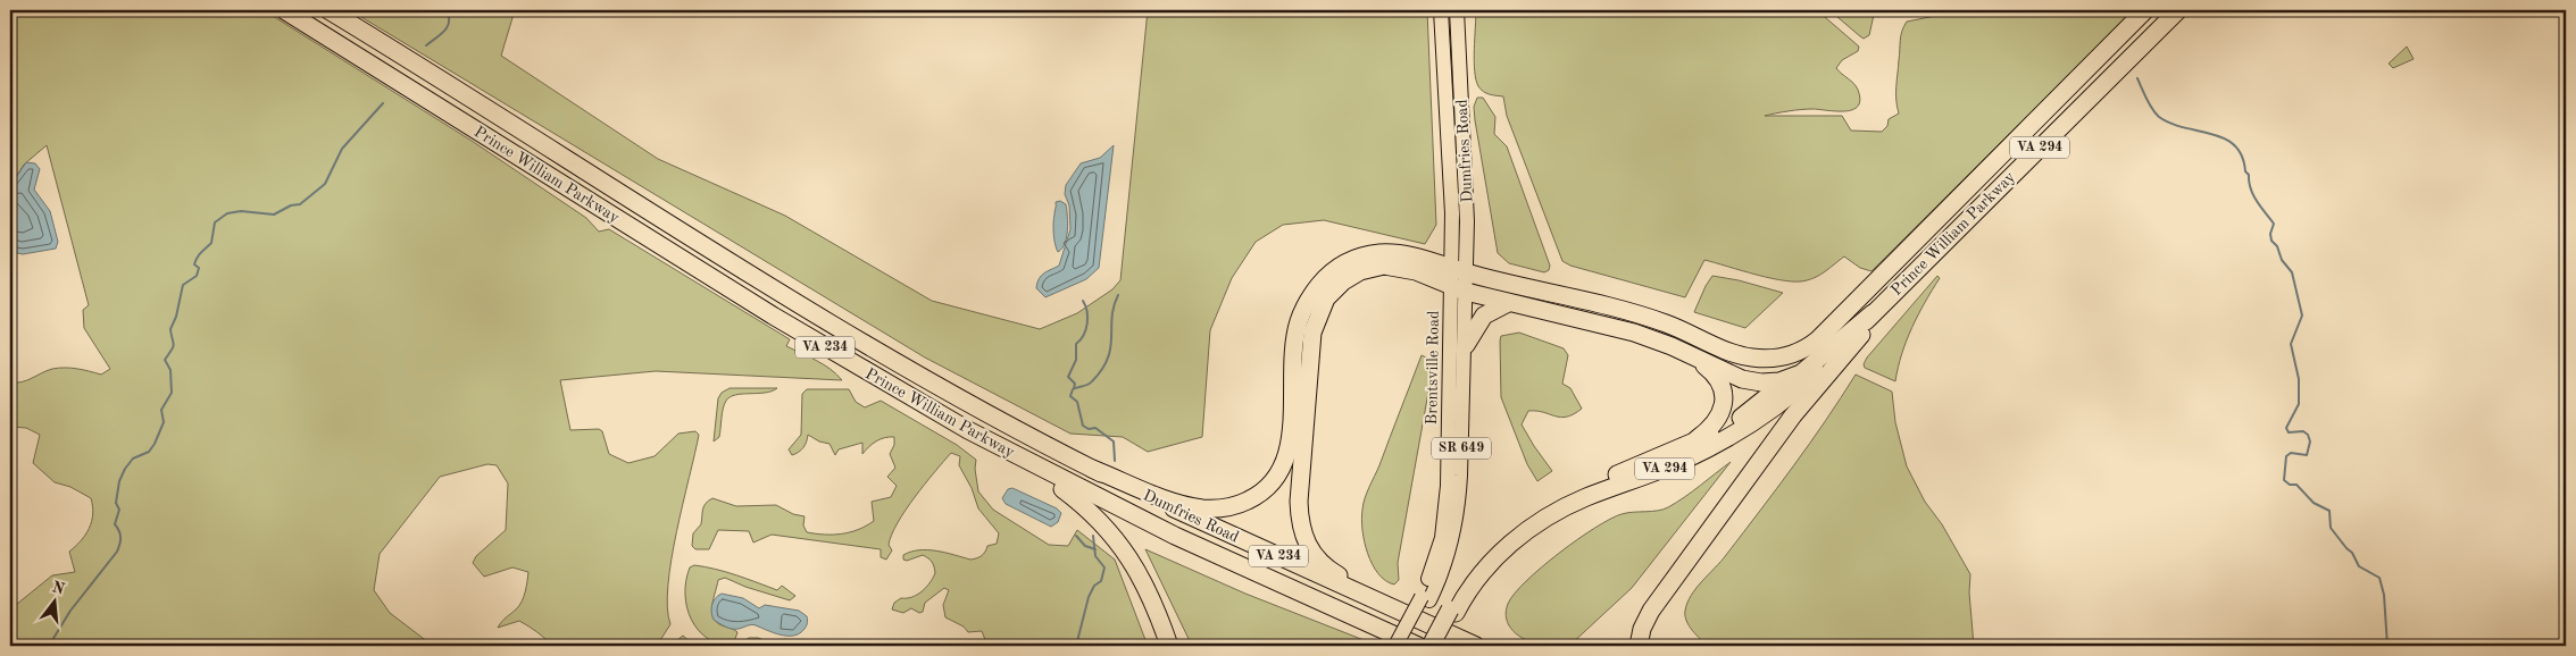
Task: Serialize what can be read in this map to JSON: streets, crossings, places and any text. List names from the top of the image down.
{
  "streets": {
    "highway": [
      "VA 294",
      "Dumfries Road",
      "Prince William Parkway",
      "VA 234"
    ],
    "main road": ["Brentsville Road", "SR 649"]
  },
  "crossings": [
    ["VA 294", "Dumfries Road"],
    ["VA 294", "Prince William Parkway"],
    ["VA 294", "Brentsville Road"],
    ["Dumfries Road", "Prince William Parkway"],
    ["Dumfries Road", "Brentsville Road"]
  ],
  "north": "top"
}
